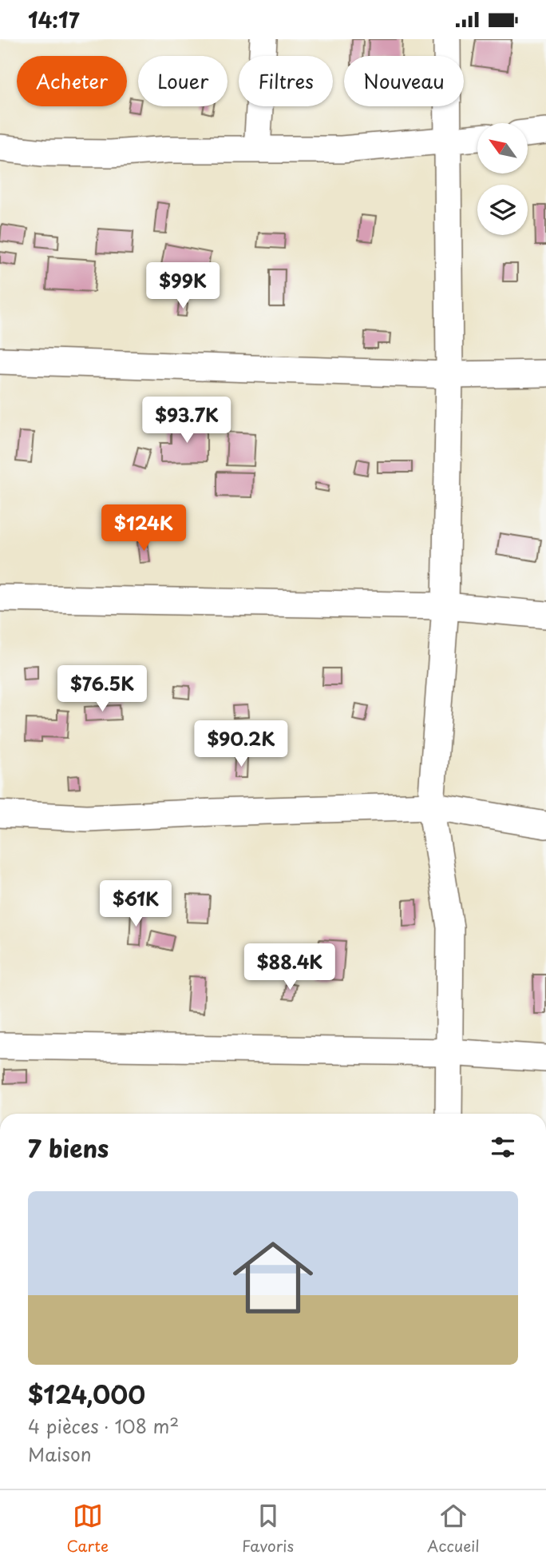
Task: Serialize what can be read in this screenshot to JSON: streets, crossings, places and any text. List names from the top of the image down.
{
  "north": "top left",
  "page": {
    "status": "14:17",
    "chip": [
      "Acheter",
      "Louer",
      "Filtres",
      "Nouveau"
    ],
    "price": [
      "$99K",
      "$93.7K",
      "$124K",
      "$76.5K",
      "$90.2K",
      "$61K",
      "$88.4K"
    ],
    "heading": "7 biens",
    "list": [
      {
        "name": "$124,000",
        "note": "4 pièces · 108 m² · Maison"
      }
    ],
    "tabs": ["Carte", "Favoris", "Accueil"]
  }
}
